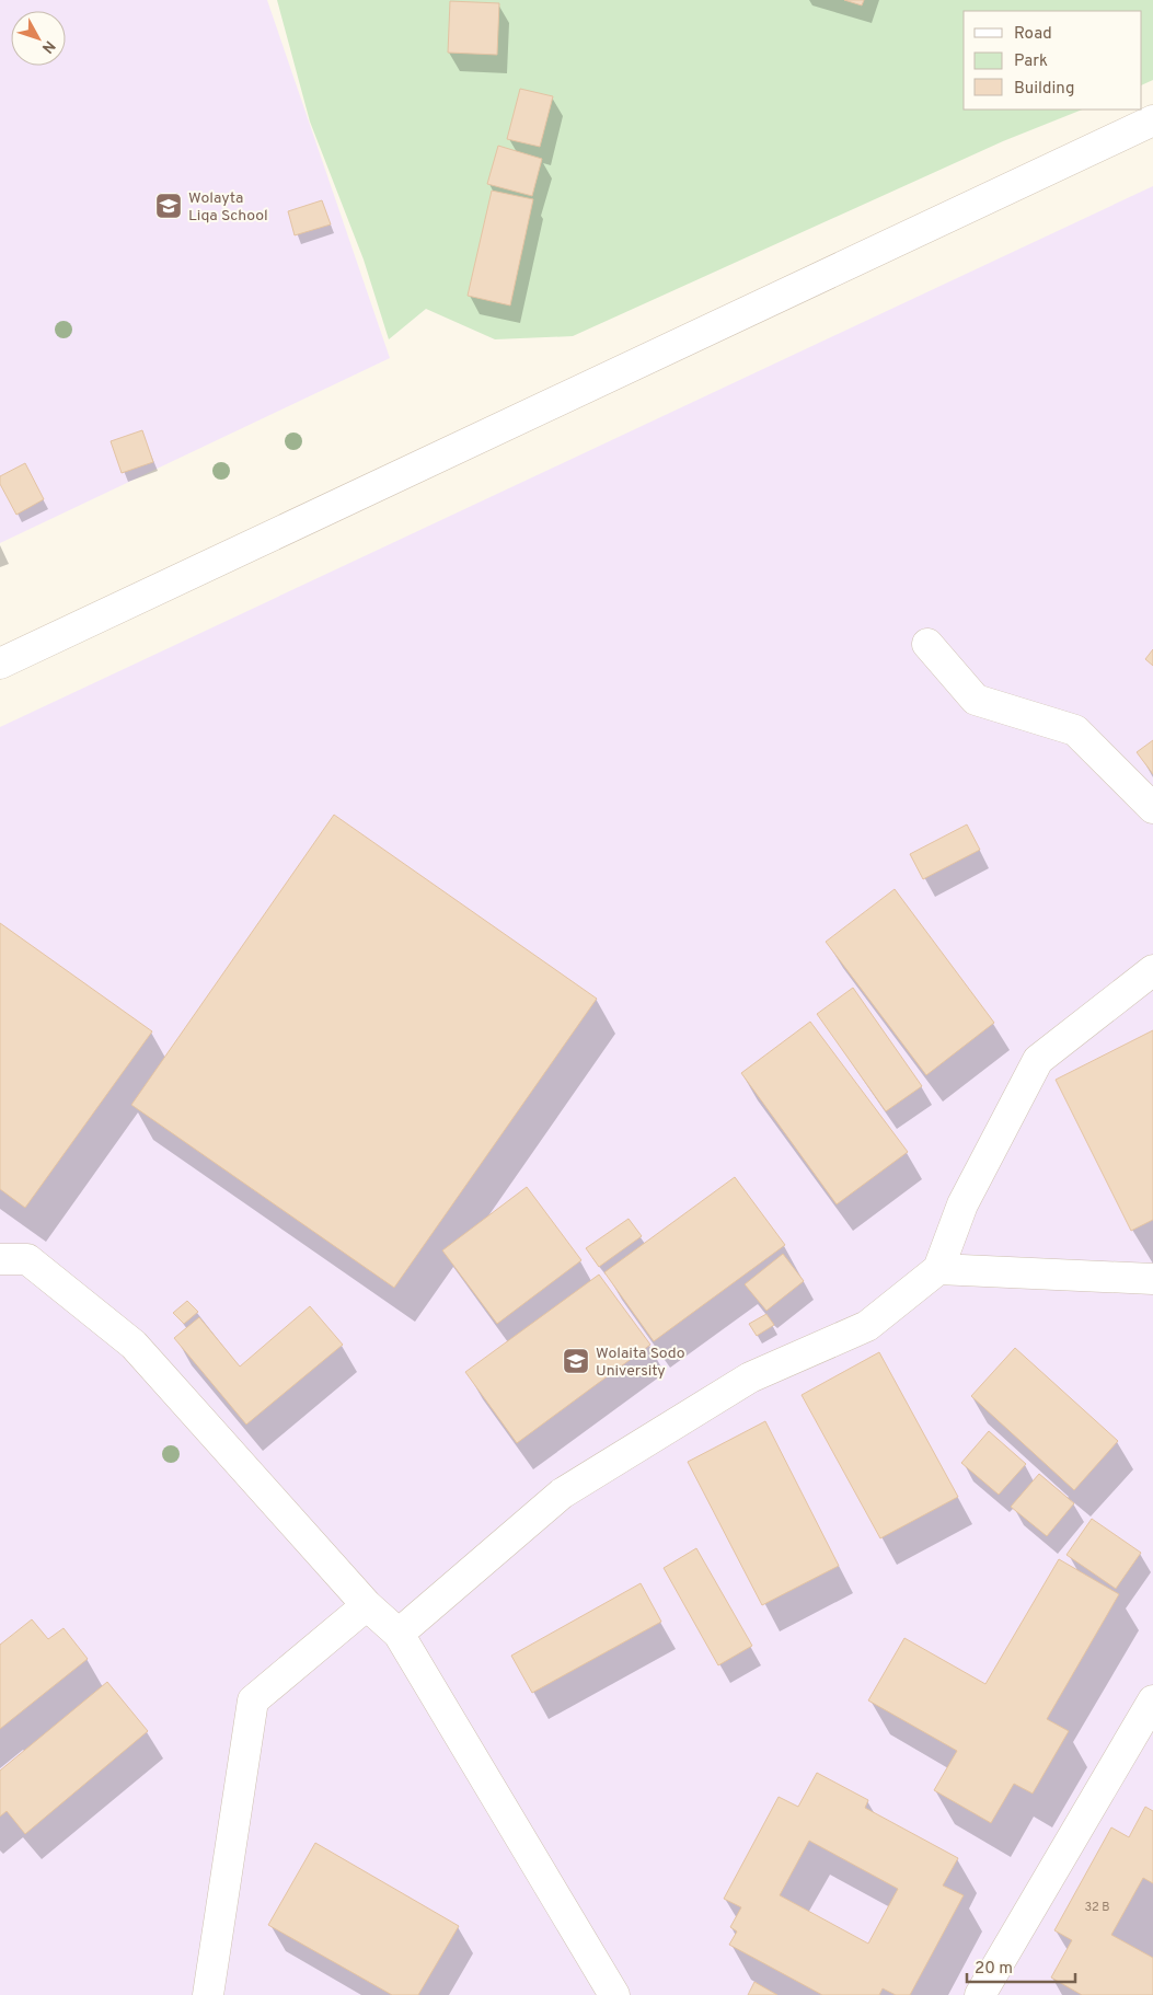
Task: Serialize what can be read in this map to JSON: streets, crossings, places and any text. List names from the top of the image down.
{
  "places": {
    "school or university": ["Wolayta Liqa School", "Wolaita Sodo University"]
  },
  "house_numbers": ["32 B"],
  "legend": ["Road", "Park", "Building"],
  "scale_bar": "20 m",
  "north": "bottom right"
}
